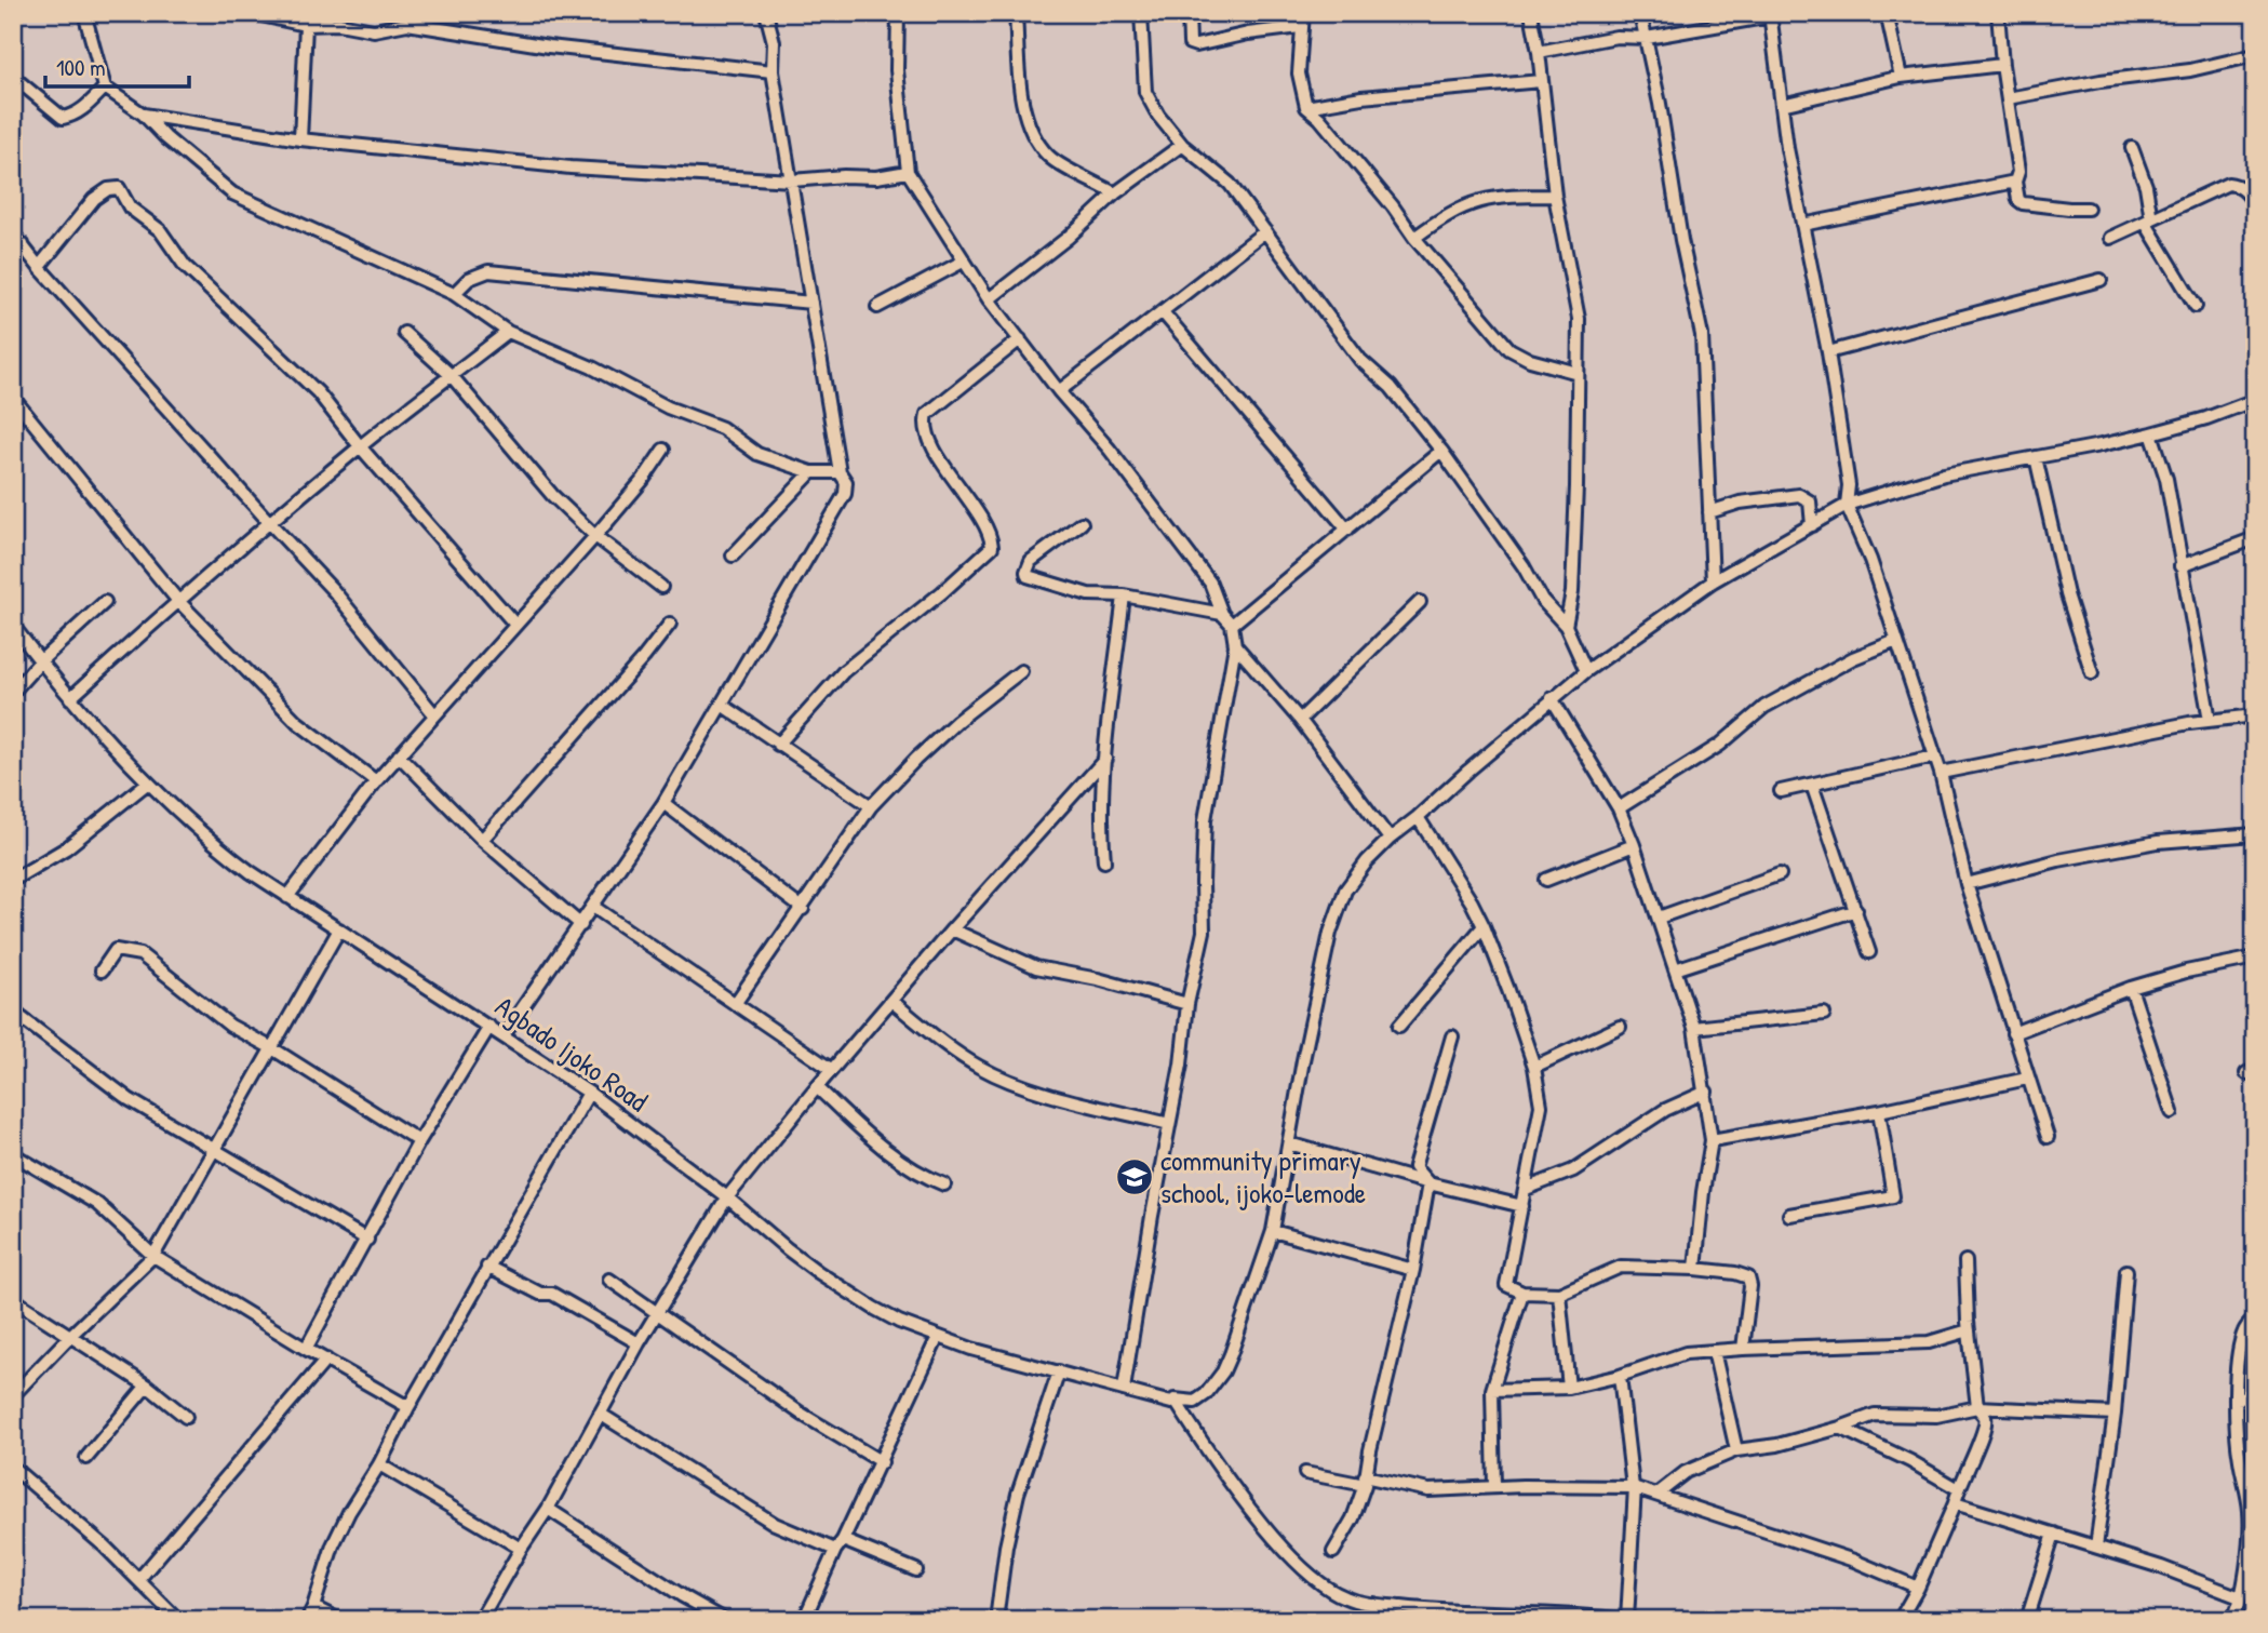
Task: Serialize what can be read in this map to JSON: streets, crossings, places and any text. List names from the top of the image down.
{
  "streets": {
    "street": ["Agbado Ijoko Road"]
  },
  "places": {
    "school or university": ["community primary school, ijoko-lemode"]
  },
  "scale_bar": "100 m"
}
